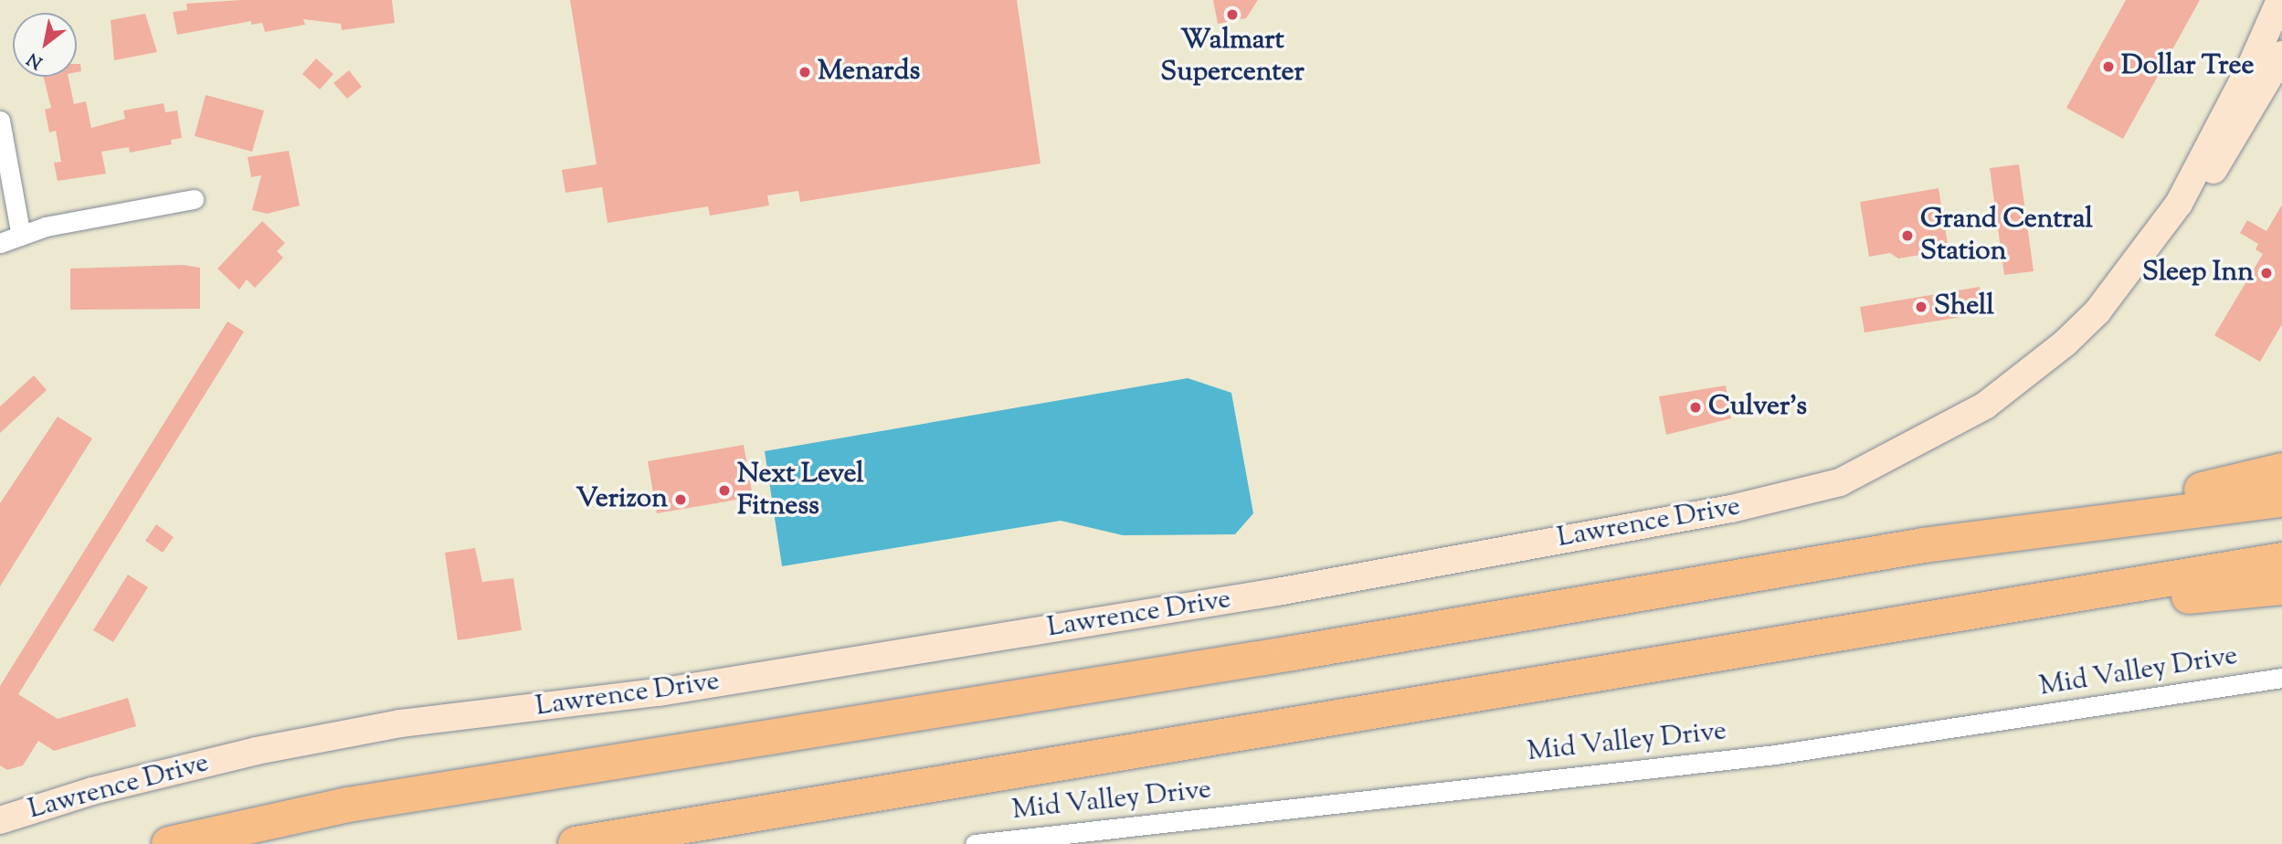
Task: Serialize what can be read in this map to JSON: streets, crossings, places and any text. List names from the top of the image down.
{
  "streets": {
    "main road": ["Lawrence Drive"],
    "street": ["Mid Valley Drive"]
  },
  "places": [
    "Walmart Supercenter",
    "Dollar Tree",
    "Menards",
    "Grand Central Station",
    "Sleep Inn",
    "Shell",
    "Culver's",
    "Next Level Fitness",
    "Verizon"
  ],
  "north": "bottom left"
}
